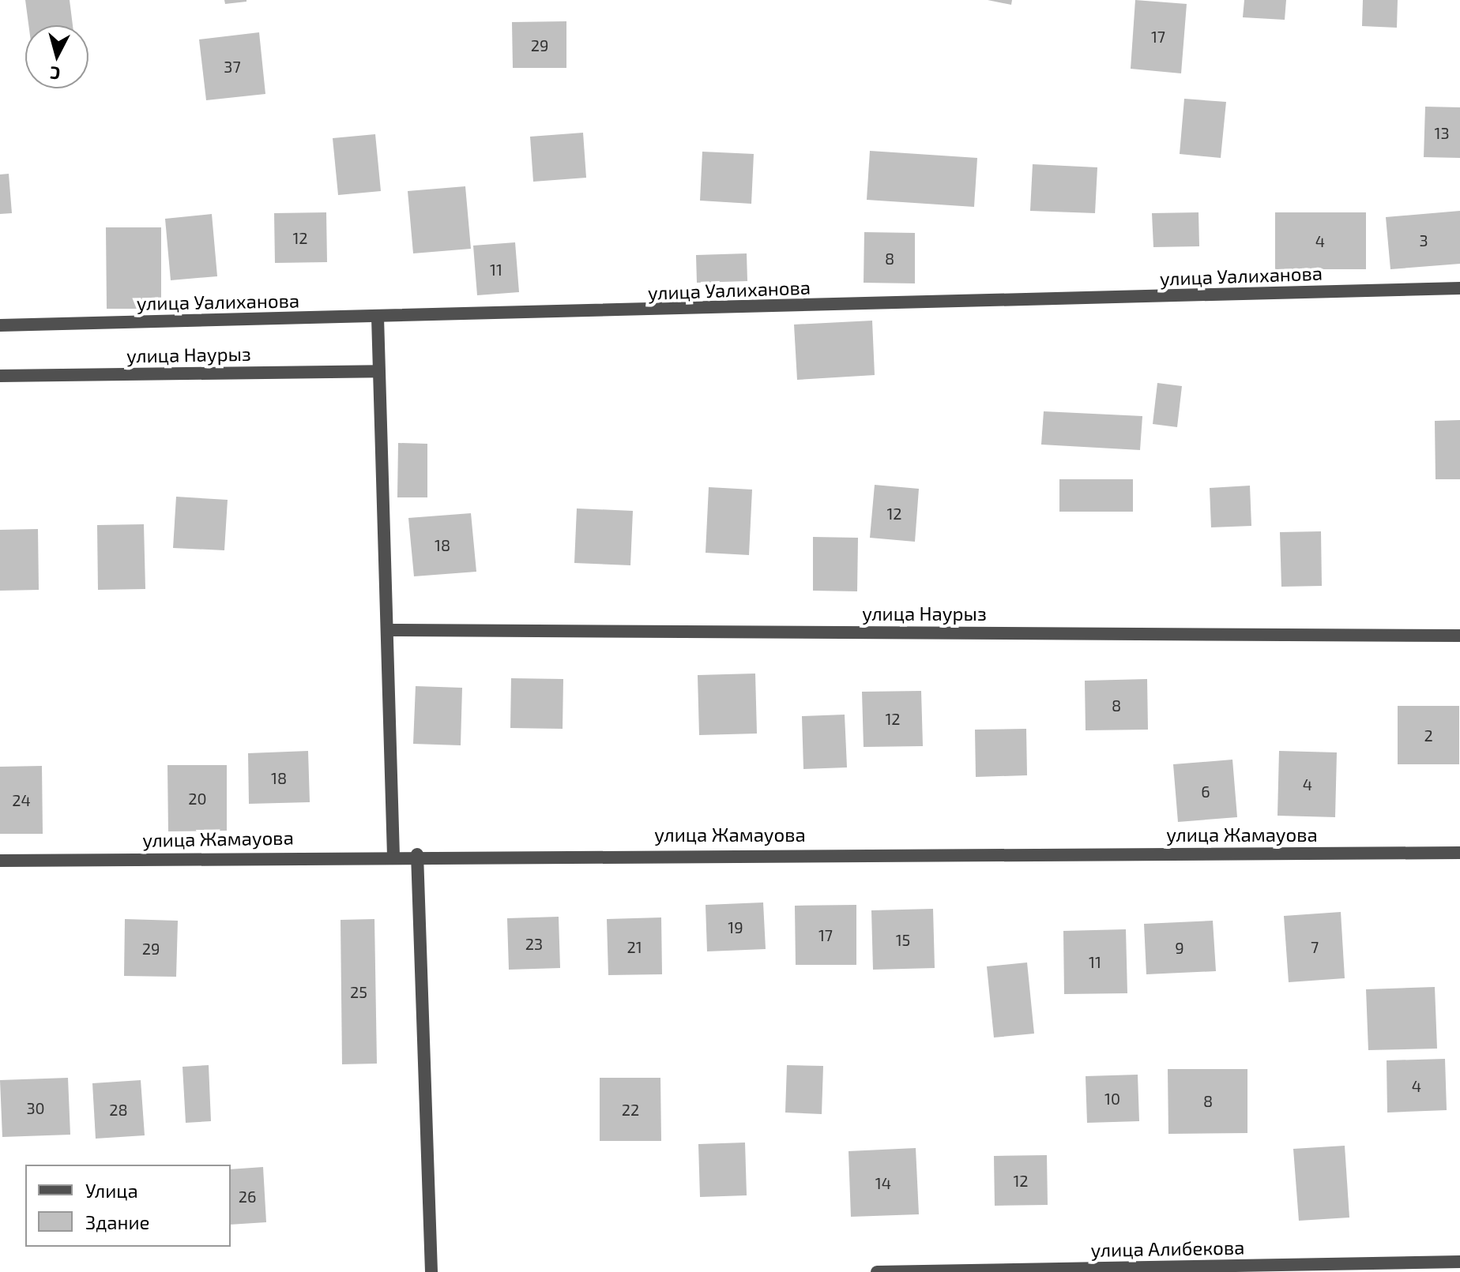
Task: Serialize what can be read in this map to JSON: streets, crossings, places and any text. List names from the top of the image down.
{
  "streets": {
    "street": [
      "улица Уалиханова",
      "улица Наурыз",
      "улица Жамауова",
      "улица Алибекова"
    ]
  },
  "house_numbers": [
    "17",
    "29",
    "37",
    "13",
    "12",
    "3",
    "4",
    "8",
    "11",
    "12",
    "18",
    "8",
    "12",
    "2",
    "18",
    "4",
    "6",
    "20",
    "24",
    "19",
    "17",
    "15",
    "23",
    "21",
    "7",
    "9",
    "29",
    "11",
    "25",
    "4",
    "10",
    "8",
    "30",
    "28",
    "22",
    "12",
    "14",
    "26"
  ],
  "legend": ["Улица", "Здание"],
  "north": "bottom"
}
